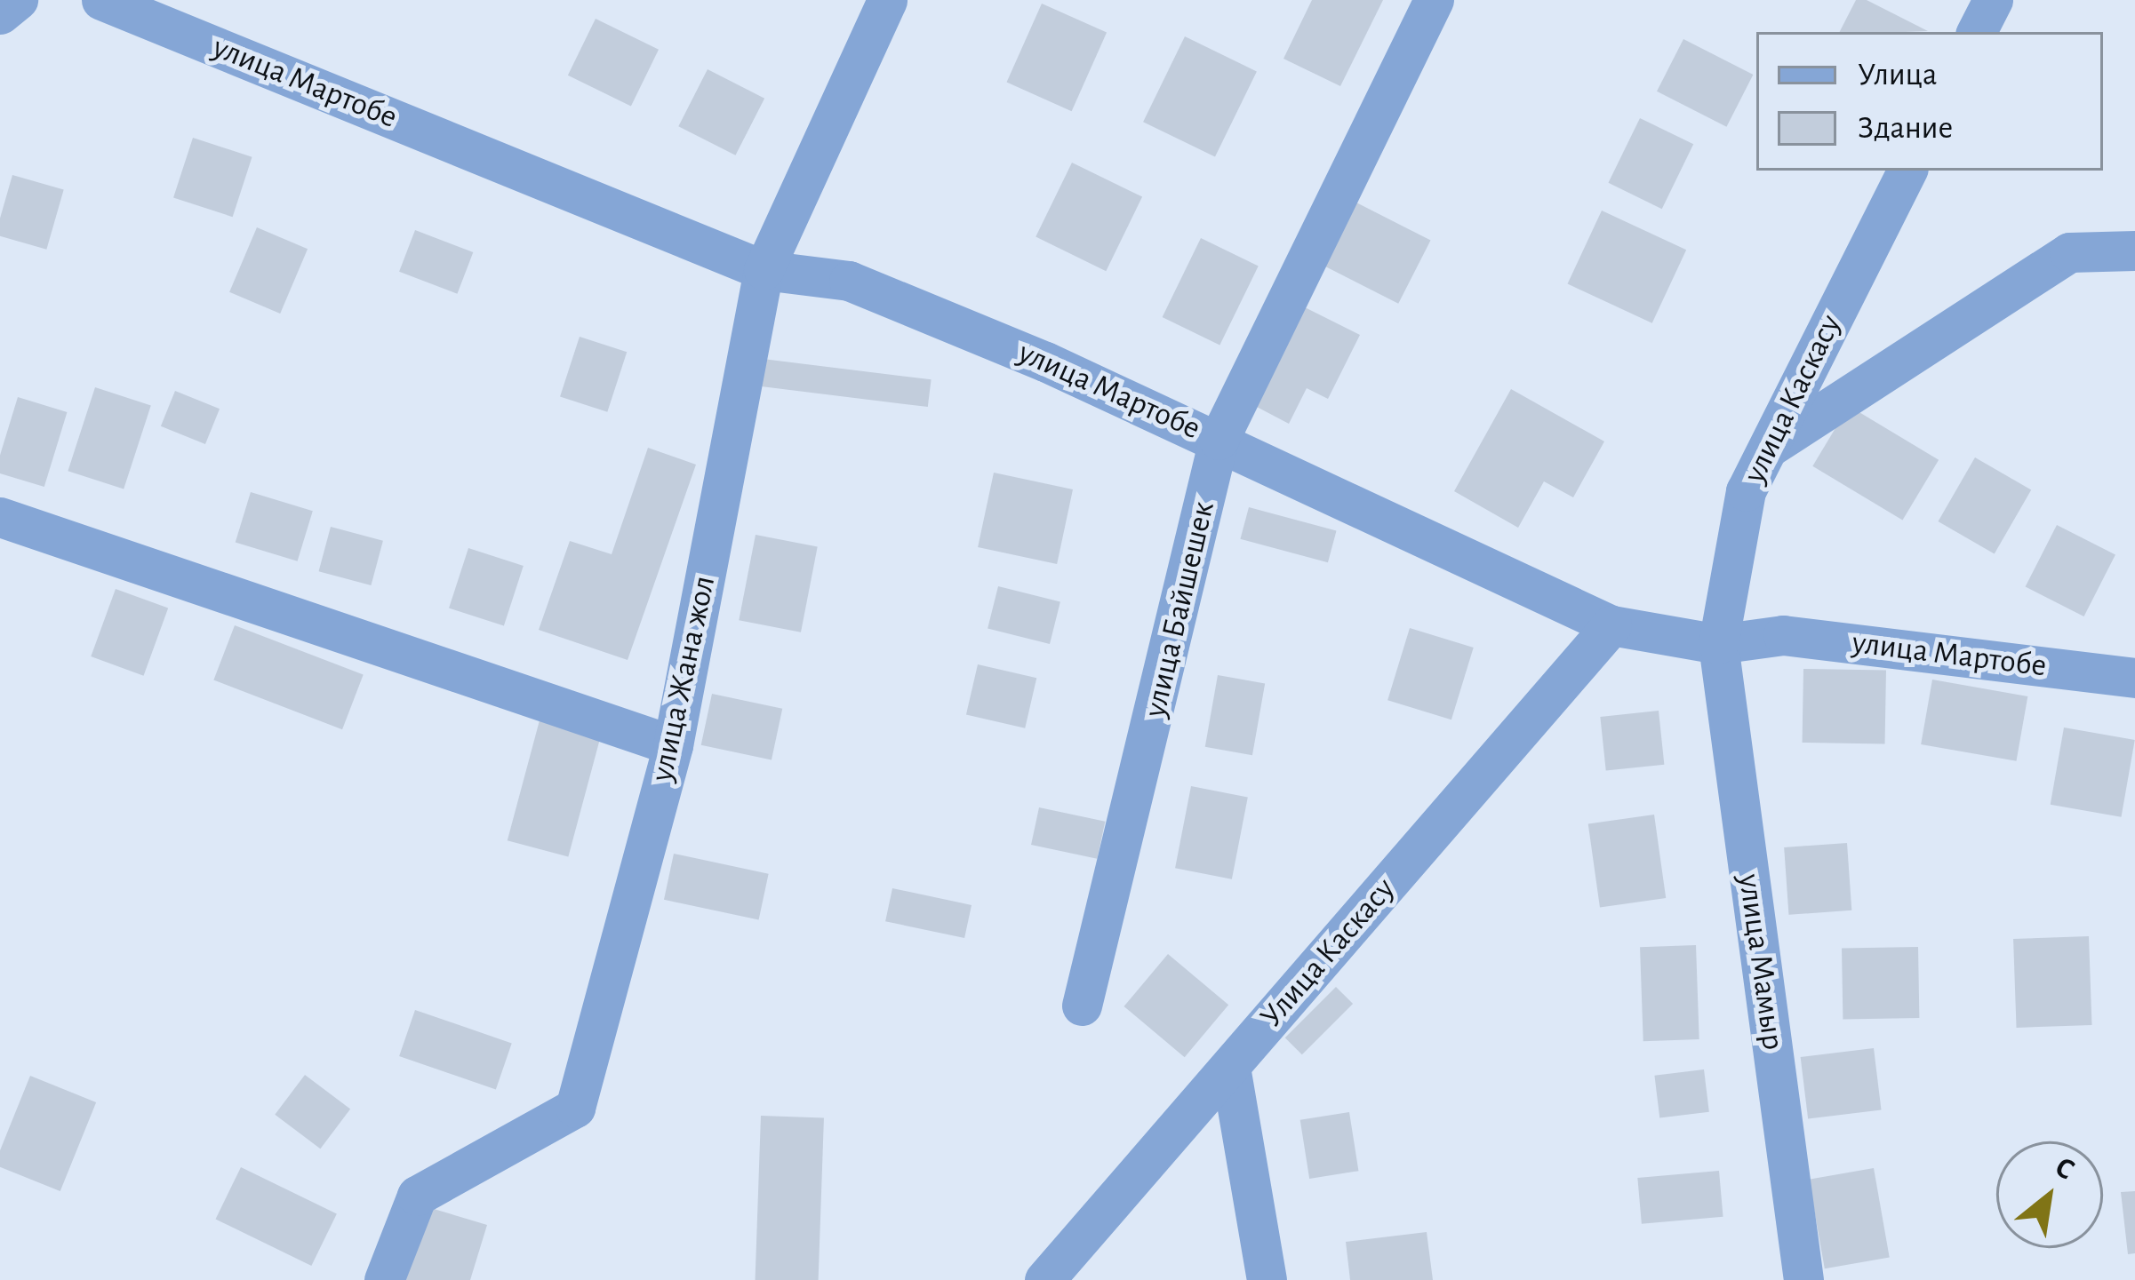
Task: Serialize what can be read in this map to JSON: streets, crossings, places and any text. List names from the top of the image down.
{
  "streets": {
    "street": [
      "улица Мартобе",
      "улица Каскасу",
      "улица Байшешек",
      "улица Жана жол",
      "Улица Каскасу",
      "улица Мамыр"
    ]
  },
  "crossings": [
    ["улица Мартобе", "улица Каскасу"],
    ["улица Мартобе", "улица Байшешек"],
    ["улица Мартобе", "улица Жана жол"],
    ["улица Мартобе", "Улица Каскасу"],
    ["улица Мартобе", "улица Мамыр"],
    ["улица Каскасу", "улица Мамыр"]
  ],
  "legend": ["Улица", "Здание"],
  "north": "top right"
}
